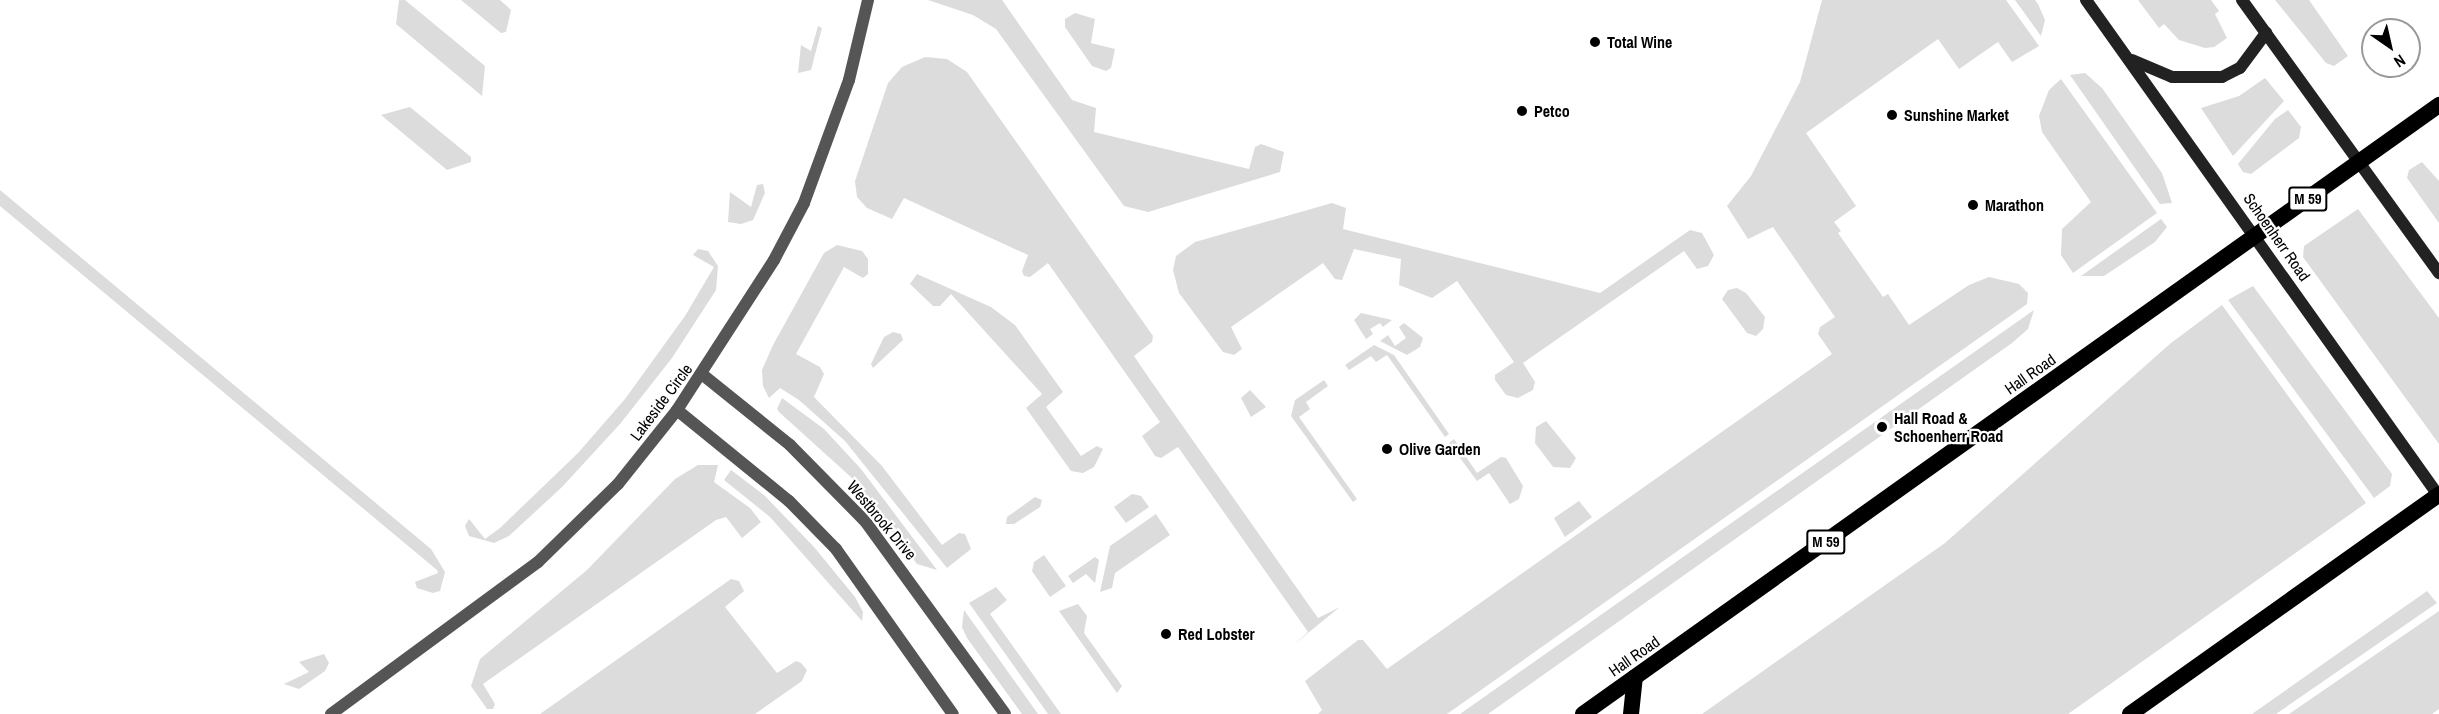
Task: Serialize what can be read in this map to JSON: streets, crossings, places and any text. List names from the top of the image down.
{
  "streets": {
    "highway": ["M 59", "Hall Road"],
    "main road": ["Schoenherr Road"],
    "street": ["Lakeside Circle", "Westbrook Drive"]
  },
  "crossings": [
    ["Schoenherr Road", "Hall Road"],
    ["Lakeside Circle", "Westbrook Drive"]
  ],
  "places": [
    "Total Wine",
    "Petco",
    "Sunshine Market",
    "Marathon",
    "Hall Road & Schoenherr Road",
    "Olive Garden",
    "Red Lobster"
  ],
  "north": "bottom right"
}
